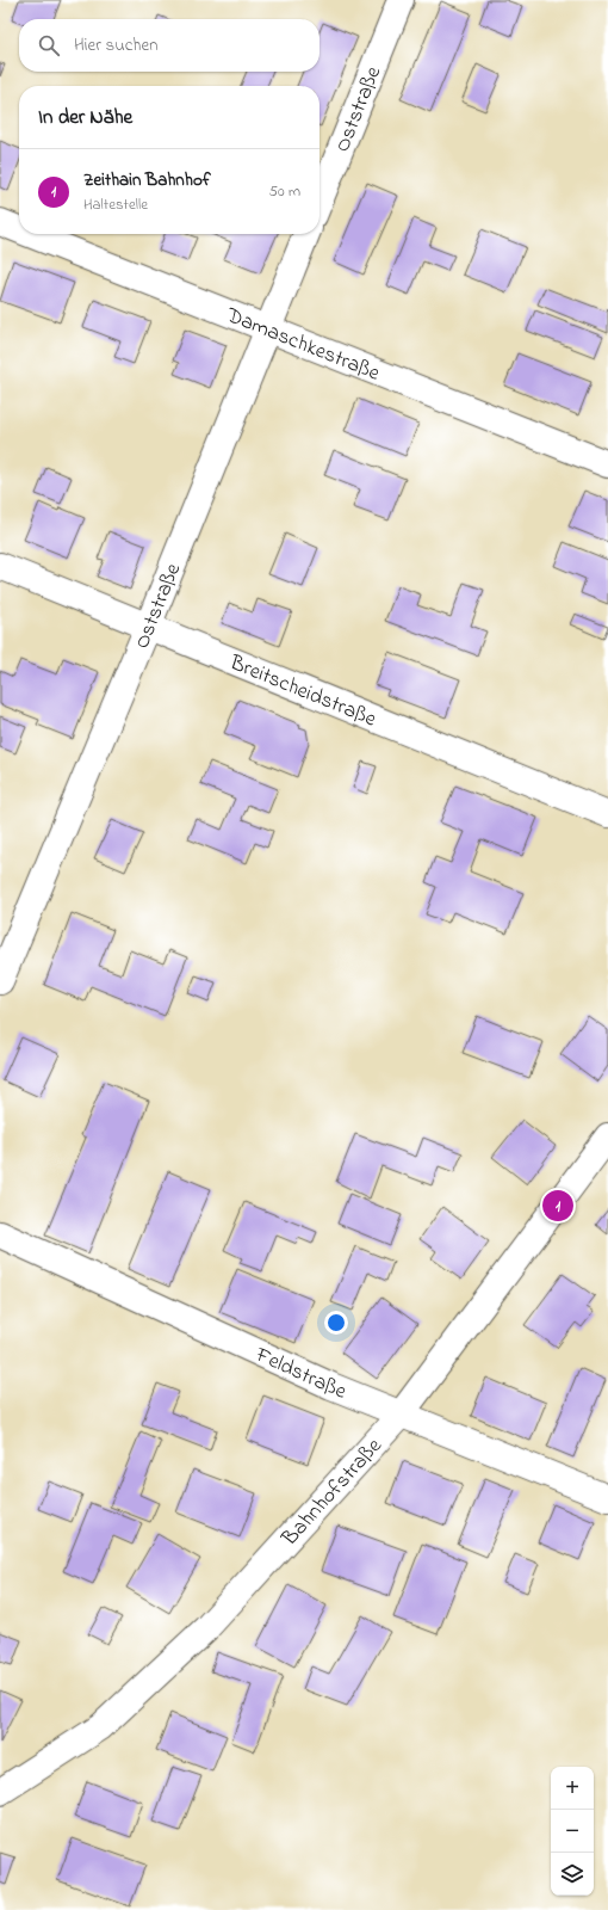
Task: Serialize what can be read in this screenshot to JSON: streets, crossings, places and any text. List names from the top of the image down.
{
  "streets": {
    "street": [
      "Oststraße",
      "Damaschkestraße",
      "Breitscheidstraße",
      "Feldstraße",
      "Bahnhofstraße"
    ]
  },
  "crossings": [
    ["Oststraße", "Damaschkestraße"],
    ["Oststraße", "Breitscheidstraße"],
    ["Feldstraße", "Bahnhofstraße"]
  ],
  "page": {
    "search": "Hier suchen",
    "heading": "In der Nähe",
    "list": [
      {
        "mark": "1",
        "name": "Zeithain Bahnhof",
        "note": "Haltestelle",
        "value": "50 m"
      }
    ],
    "pins": "1",
    "map_buttons": ["+", "−"]
  }
}
